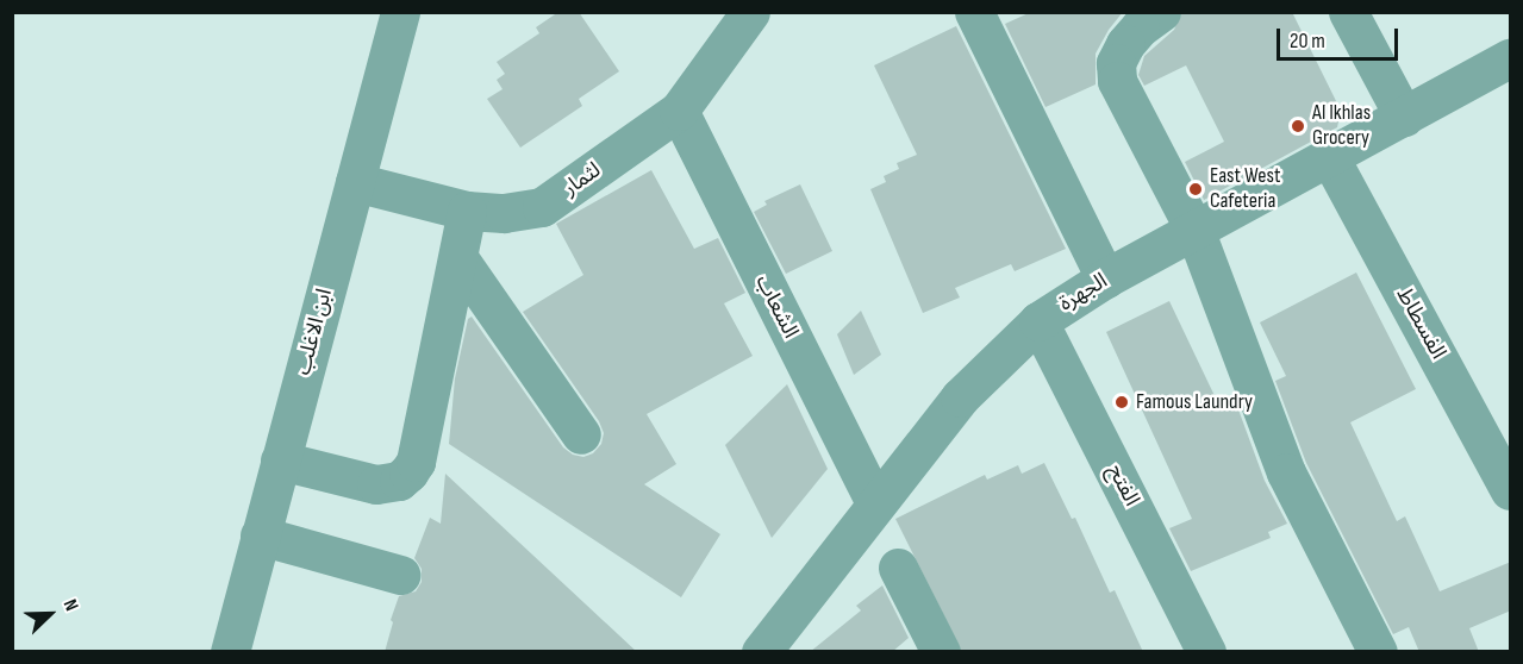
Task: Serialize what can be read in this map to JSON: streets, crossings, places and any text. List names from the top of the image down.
{
  "streets": {
    "street": [
      "لثمار",
      "الجهرة",
      "الشعاب",
      "الفسطاط",
      "ابن الاغلب",
      "الفتح"
    ]
  },
  "crossings": [
    ["لثمار", "الشعاب"],
    ["لثمار", "ابن الاغلب"],
    ["الجهرة", "الشعاب"],
    ["الجهرة", "الفسطاط"],
    ["الجهرة", "الفتح"]
  ],
  "places": ["Al Ikhlas Grocery", "East West Cafeteria", "Famous Laundry"],
  "scale_bar": "20 m",
  "north": "top right"
}
